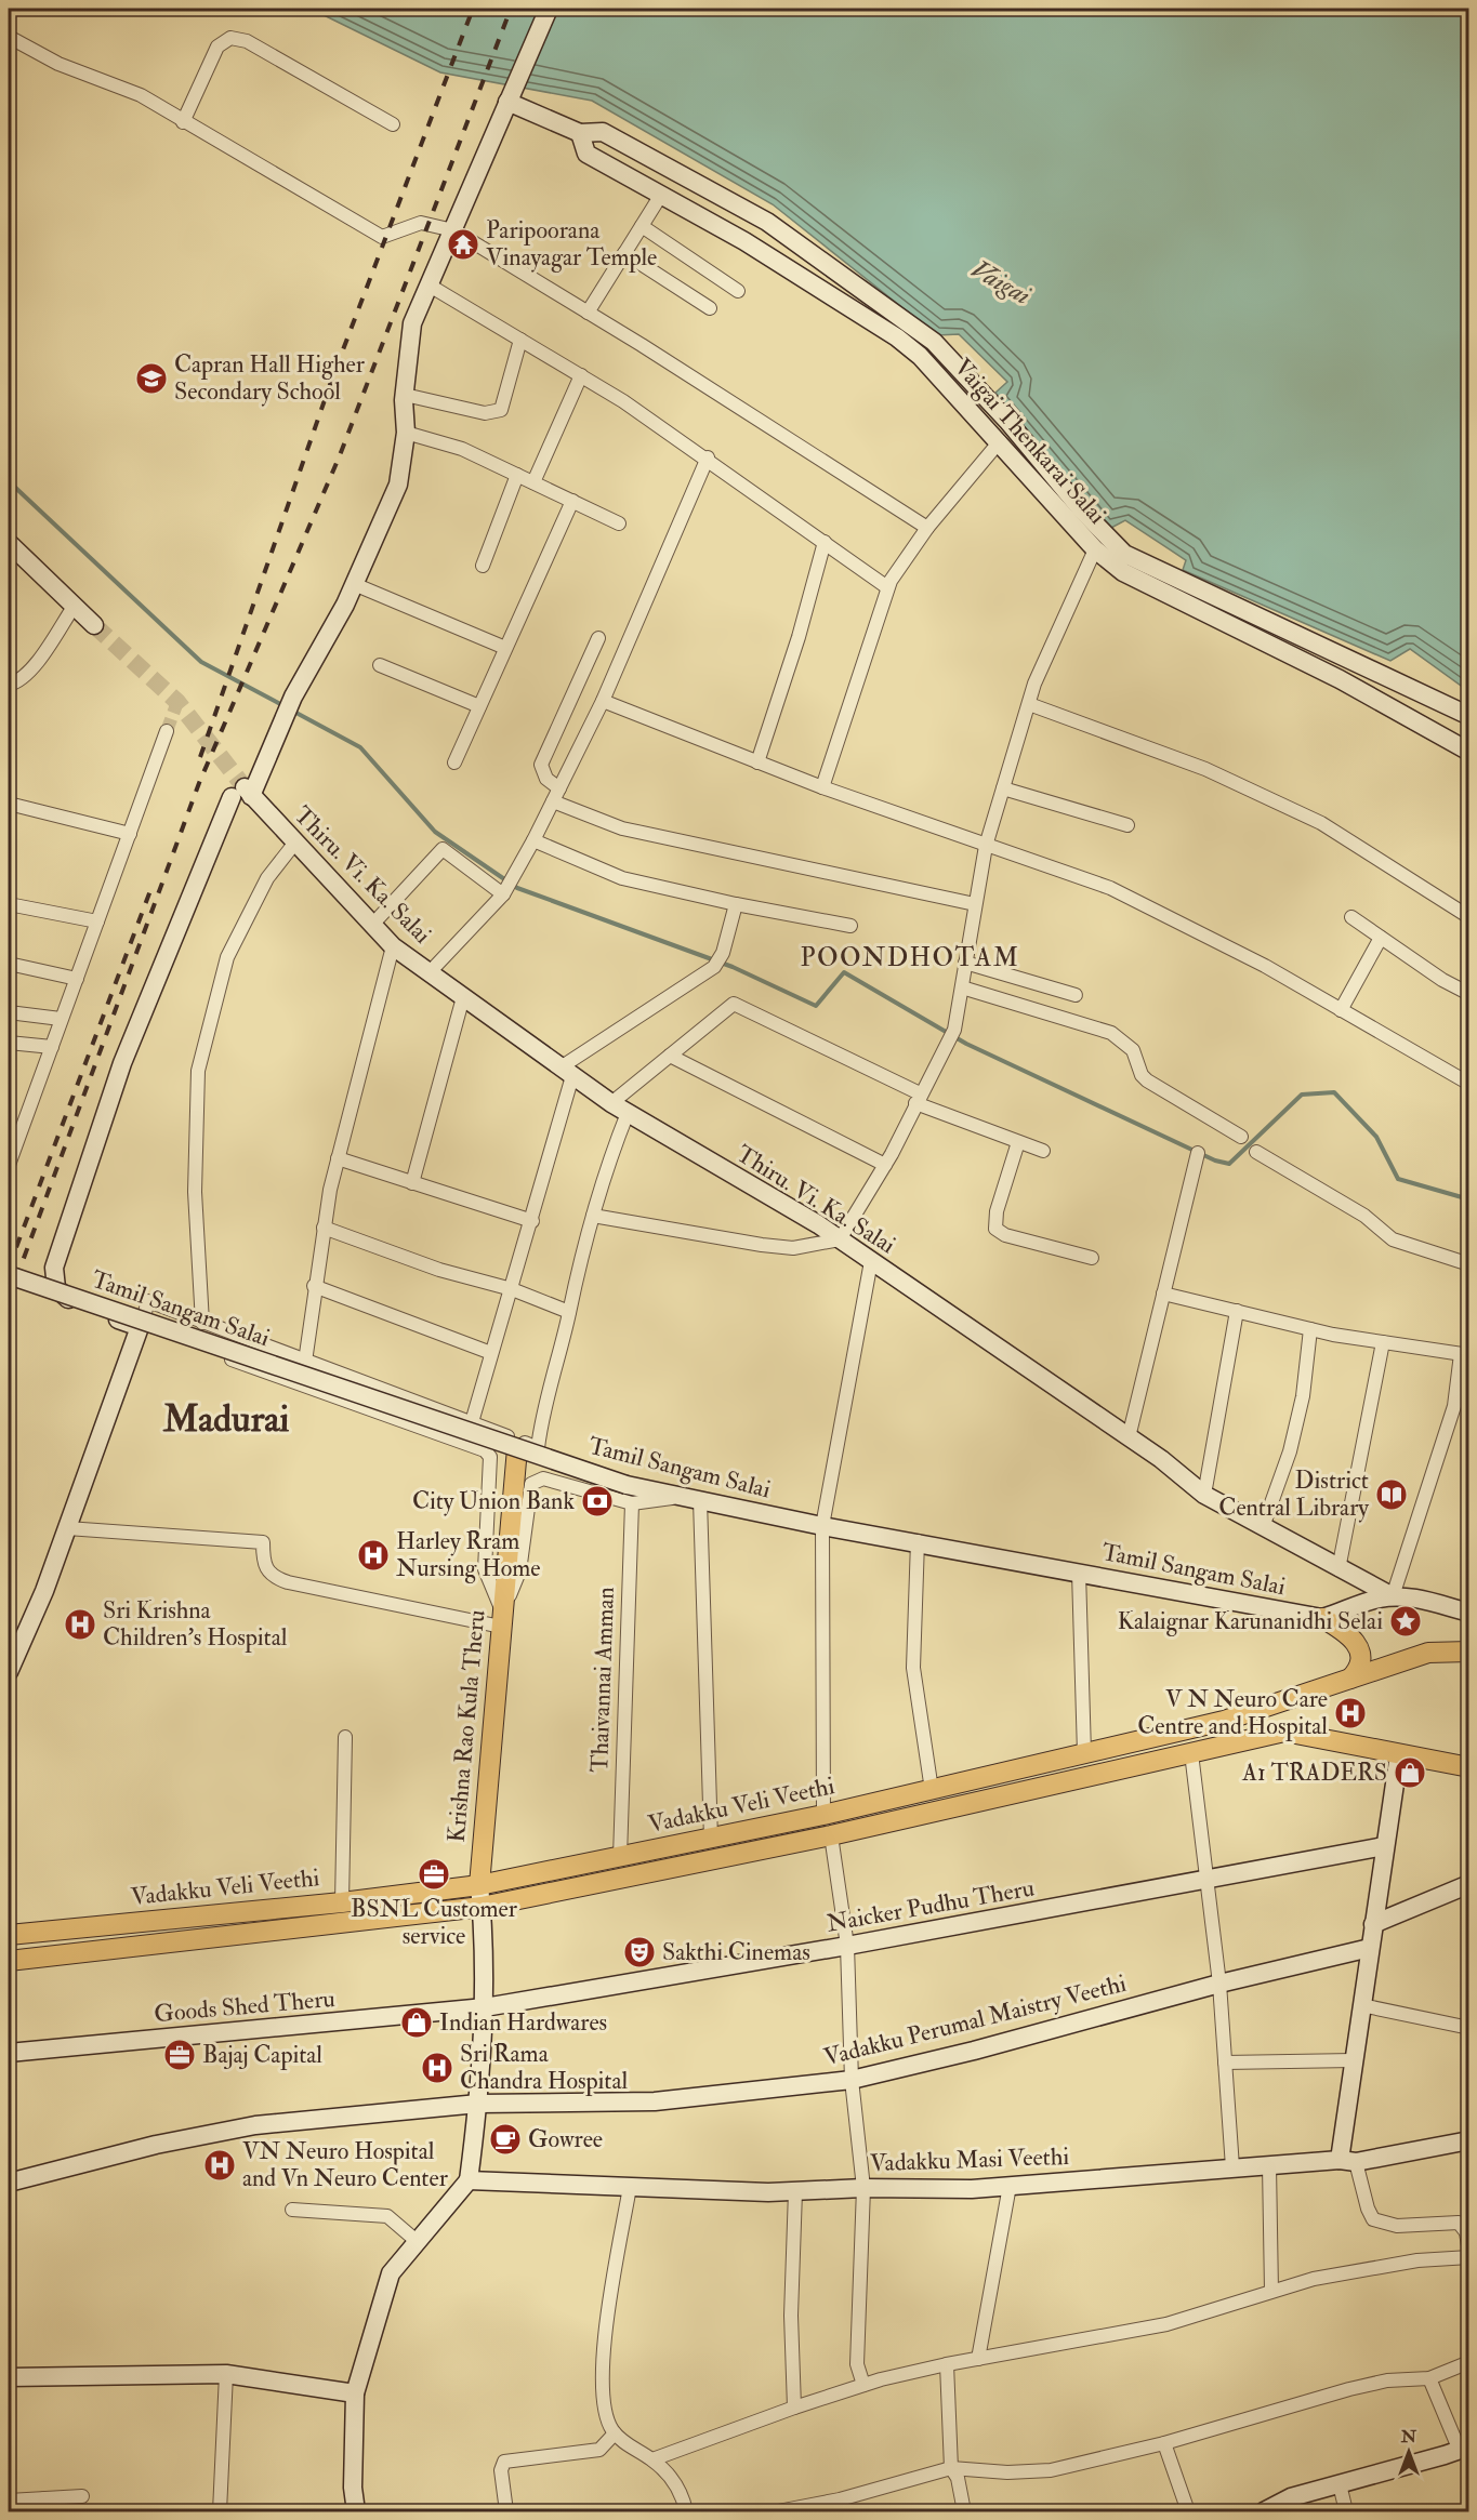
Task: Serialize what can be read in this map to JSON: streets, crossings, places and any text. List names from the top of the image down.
{
  "streets": {
    "main road": ["Krishna Rao Kula Theru", "Vadakku Veli Veethi"],
    "street": [
      "Vaigai Thenkarai Salai",
      "Thiru. Vi. Ka. Salai",
      "Tamil Sangam Salai",
      "Thaivannai Amman",
      "Naicker Pudhu Theru",
      "Goods Shed Theru",
      "Vadakku Perumal Maistry Veethi",
      "Vadakku Masi Veethi"
    ]
  },
  "crossings": [
    ["Tamil Sangam Salai", "Krishna Rao Kula Theru"],
    ["Thaivannai Amman", "Vadakku Veli Veethi"],
    ["Krishna Rao Kula Theru", "Vadakku Veli Veethi"],
    ["Naicker Pudhu Theru", "Goods Shed Theru"]
  ],
  "districts": ["POONDHOTAM", "Madurai"],
  "water": ["Vaigai"],
  "places": {
    "temple": ["Paripoorana Vinayagar Temple"],
    "school or university": ["Capran Hall Higher Secondary School"],
    "library": ["District Central Library"],
    "bank": ["City Union Bank"],
    "hospital": [
      "Harley Rram Nursing Home",
      "Sri Krishna Children's Hospital",
      "V N Neuro Care Centre and Hospital",
      "Sri Rama Chandra Hospital",
      "VN Neuro Hospital and Vn Neuro Center"
    ],
    "place": ["Kalaignar Karunanidhi Selai"],
    "shop": ["A1 TRADERS", "Indian Hardwares"],
    "office": ["BSNL Customer service", "Bajaj Capital"],
    "theatre": ["Sakthi Cinemas"],
    "cafe": ["Gowree"]
  },
  "north": "top"
}
